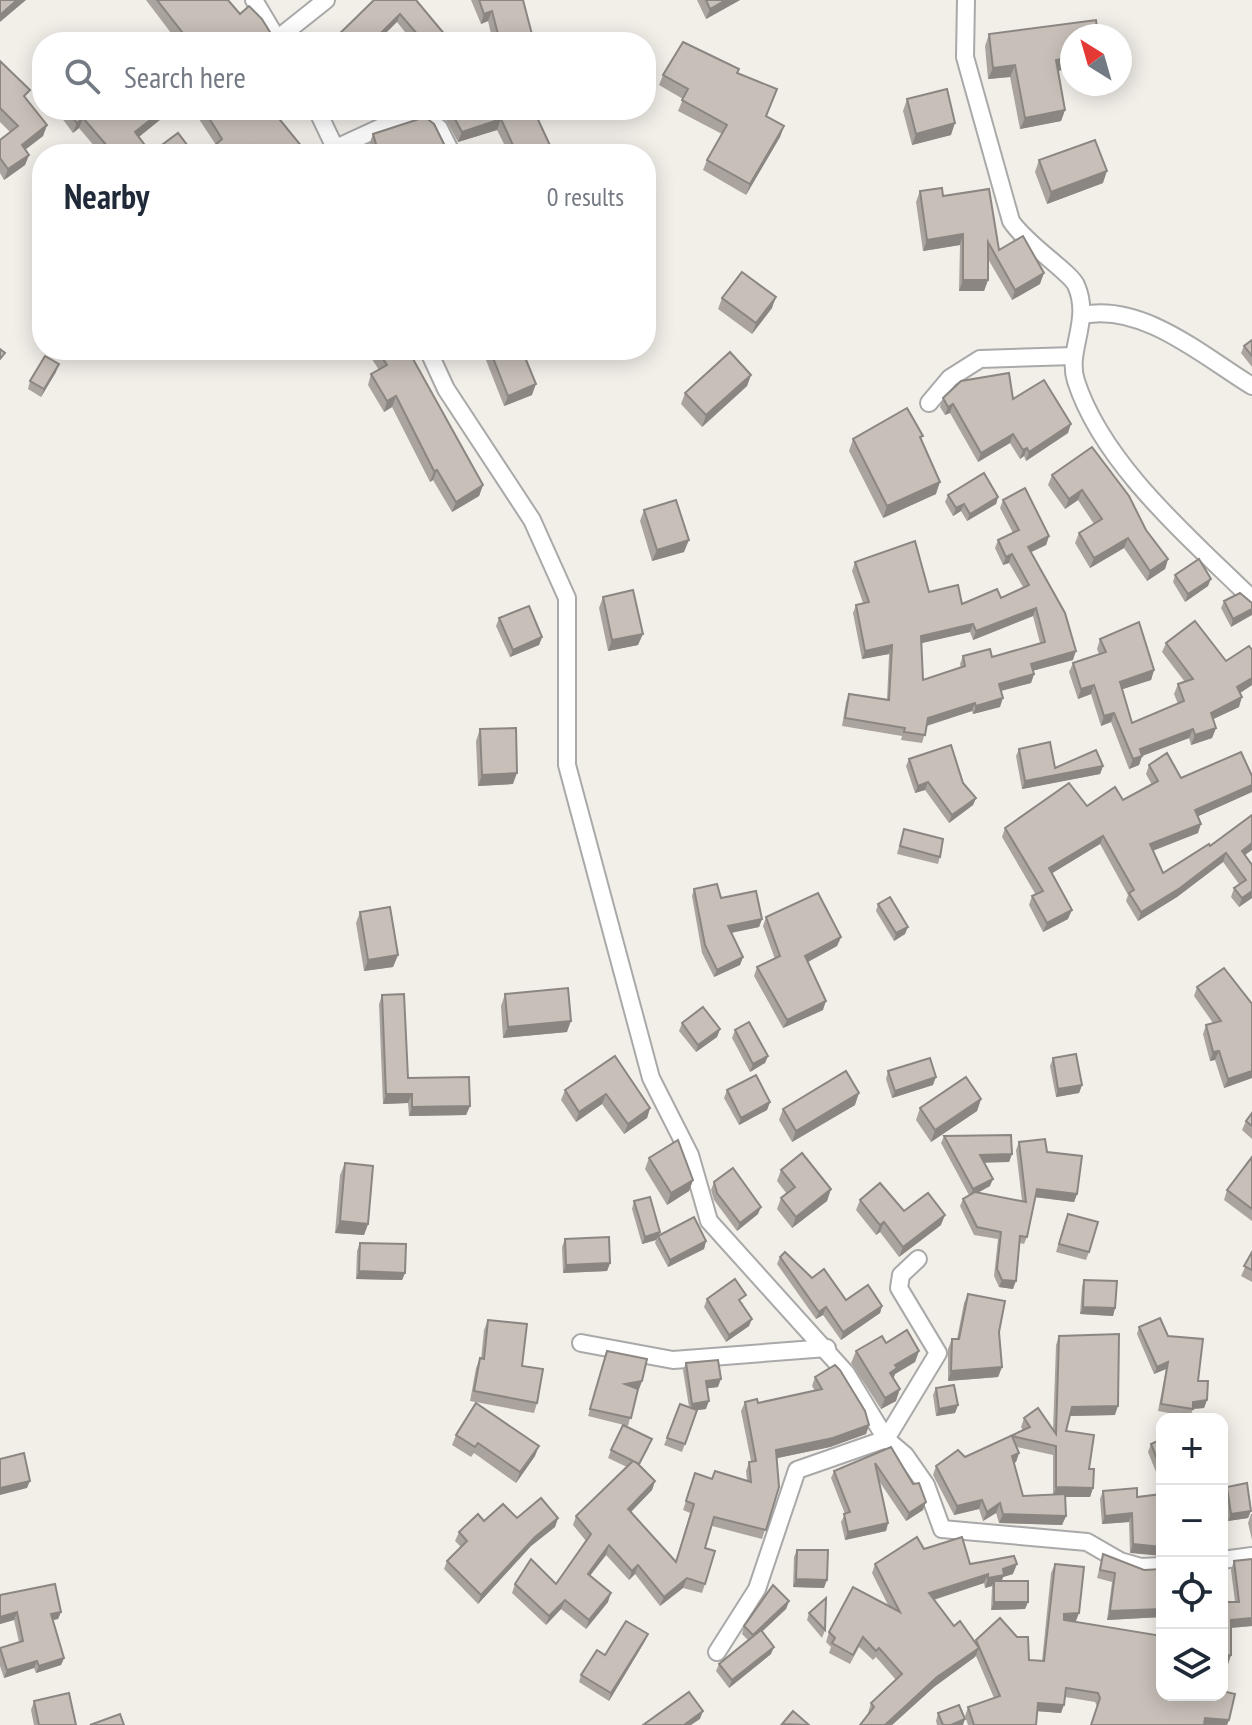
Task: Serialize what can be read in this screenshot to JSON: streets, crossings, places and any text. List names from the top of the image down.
{
  "north": "top left",
  "page": {
    "search": "Search here",
    "heading": ["Nearby", "0 results"],
    "map_buttons": ["+", "−"]
  }
}
